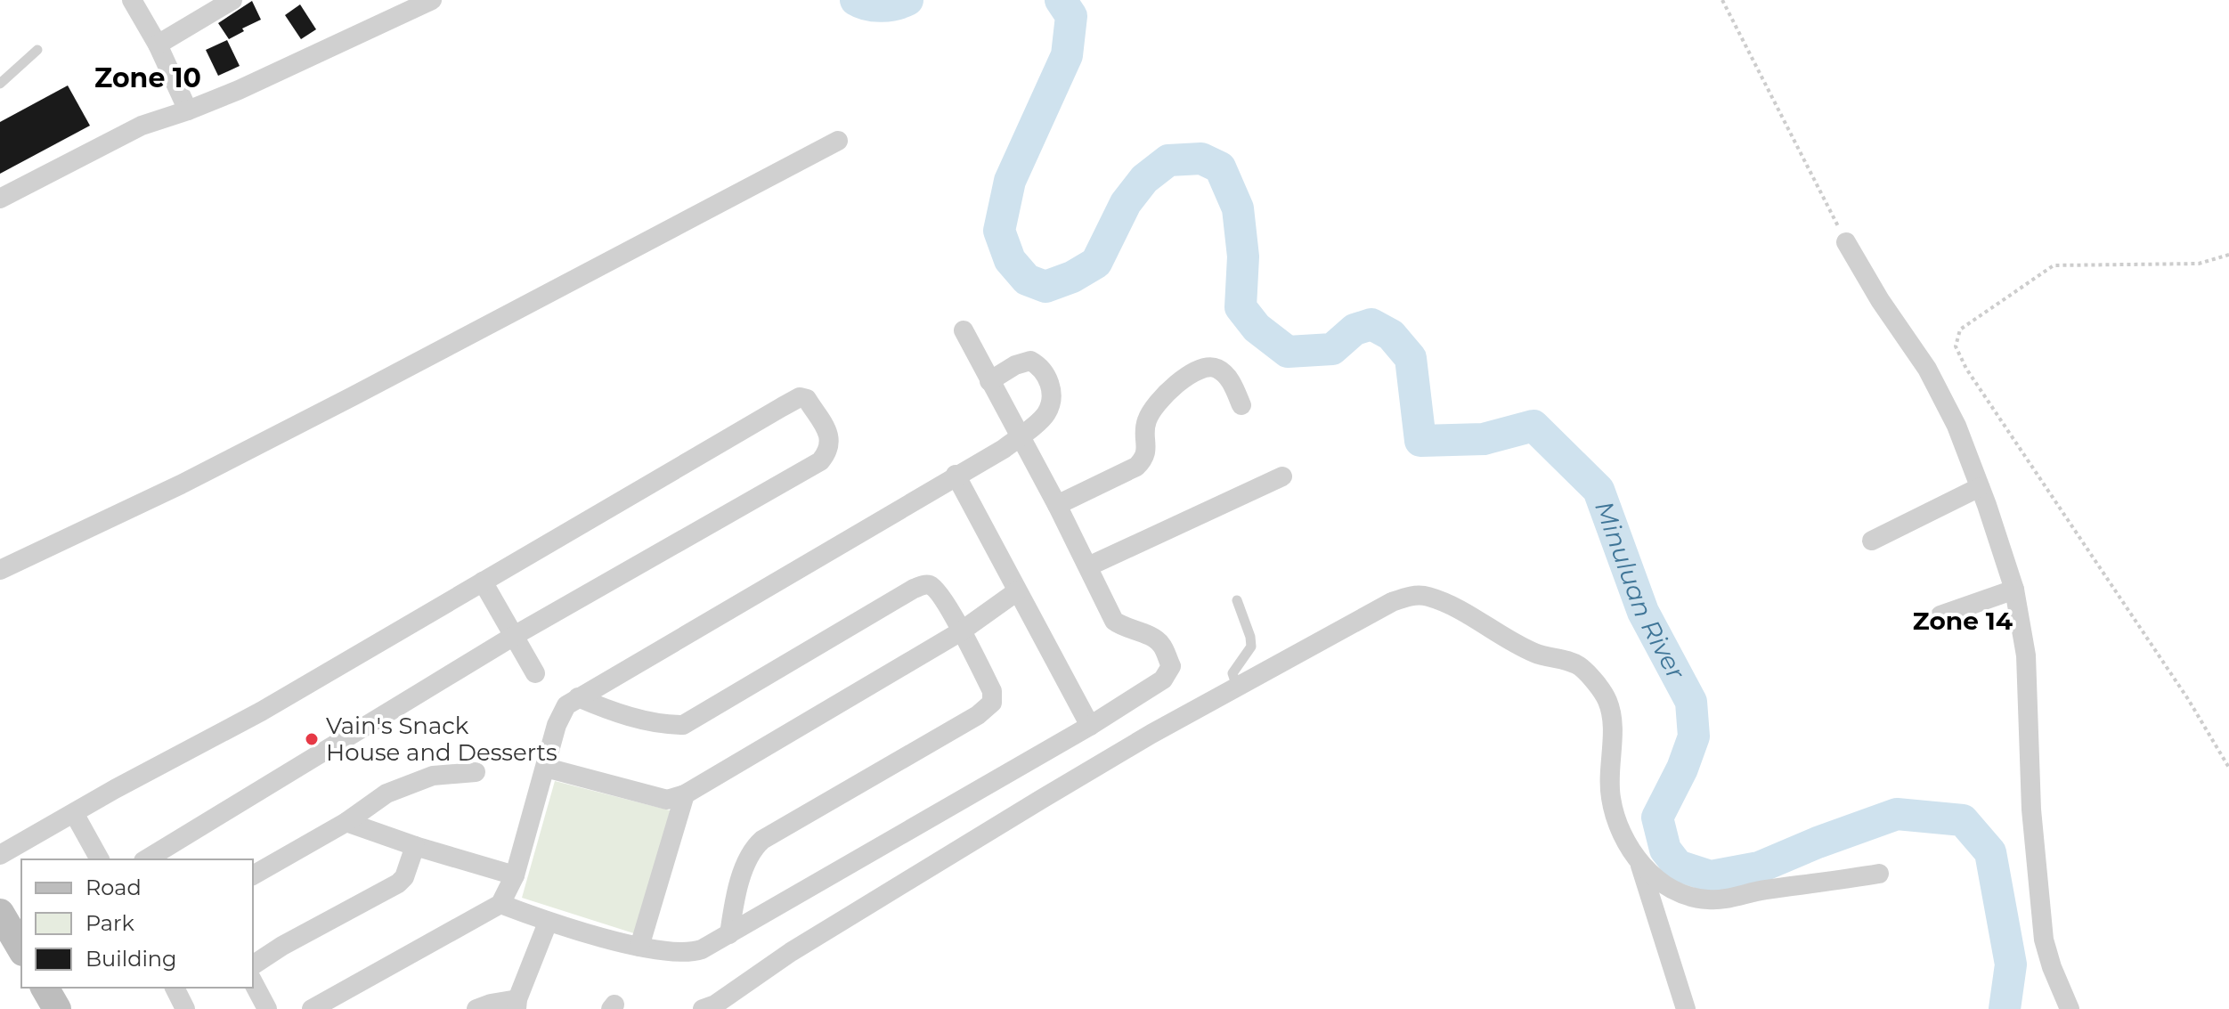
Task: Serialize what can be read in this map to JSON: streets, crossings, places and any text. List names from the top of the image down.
{
  "districts": ["Zone 10", "Zone 14"],
  "water": ["Minuluan River"],
  "places": ["Vain's Snack House and Desserts"],
  "legend": ["Road", "Park", "Building"]
}
